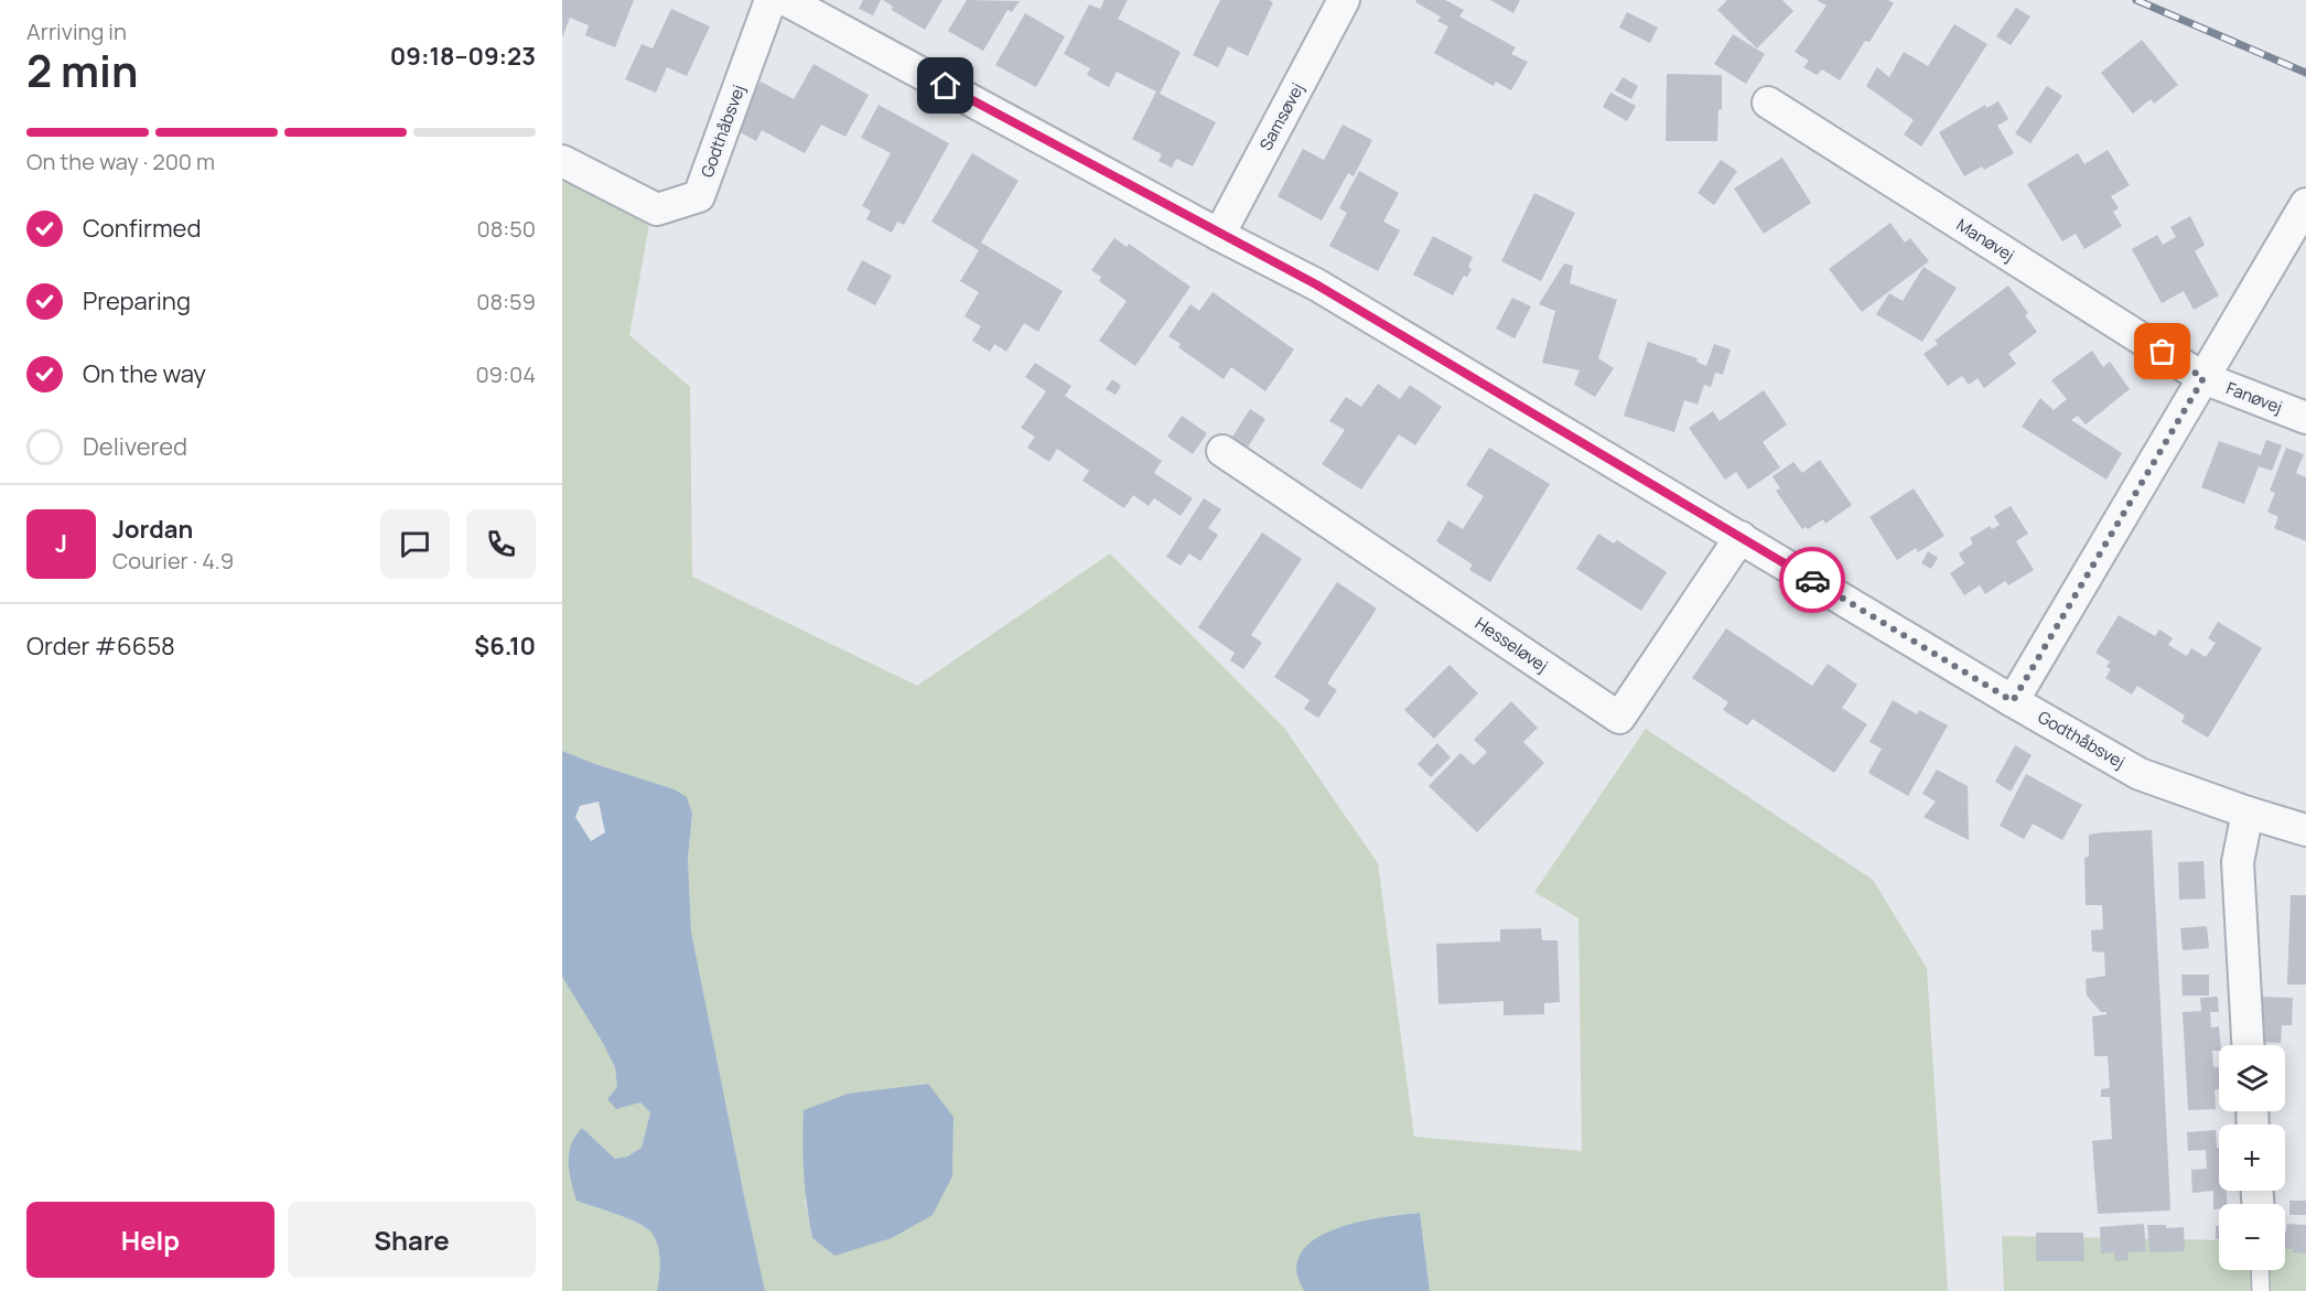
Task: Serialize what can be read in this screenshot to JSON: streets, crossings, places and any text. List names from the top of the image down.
{
  "streets": {
    "street": [
      "Samsøvej",
      "Godthåbsvej",
      "Manøvej",
      "Fanøvej",
      "Hesseløvej"
    ]
  },
  "crossings": [
    ["Samsøvej", "Godthåbsvej"],
    ["Godthåbsvej", "Hesseløvej"],
    ["Manøvej", "Fanøvej"]
  ],
  "page": {
    "heading": ["2 min", "Arriving in", "09:18–09:23"],
    "panel": [
      "Jordan",
      "Courier · 4.9",
      "Order #6658",
      "$6.10"
    ],
    "bar": "On the way · 200 m",
    "list": [
      ["Confirmed", "08:50"],
      ["Preparing", "08:59"],
      ["On the way", "09:04"],
      "Delivered"
    ],
    "round": "J",
    "map_buttons": ["+", "−"],
    "buttons": ["Help", "Share"]
  }
}
